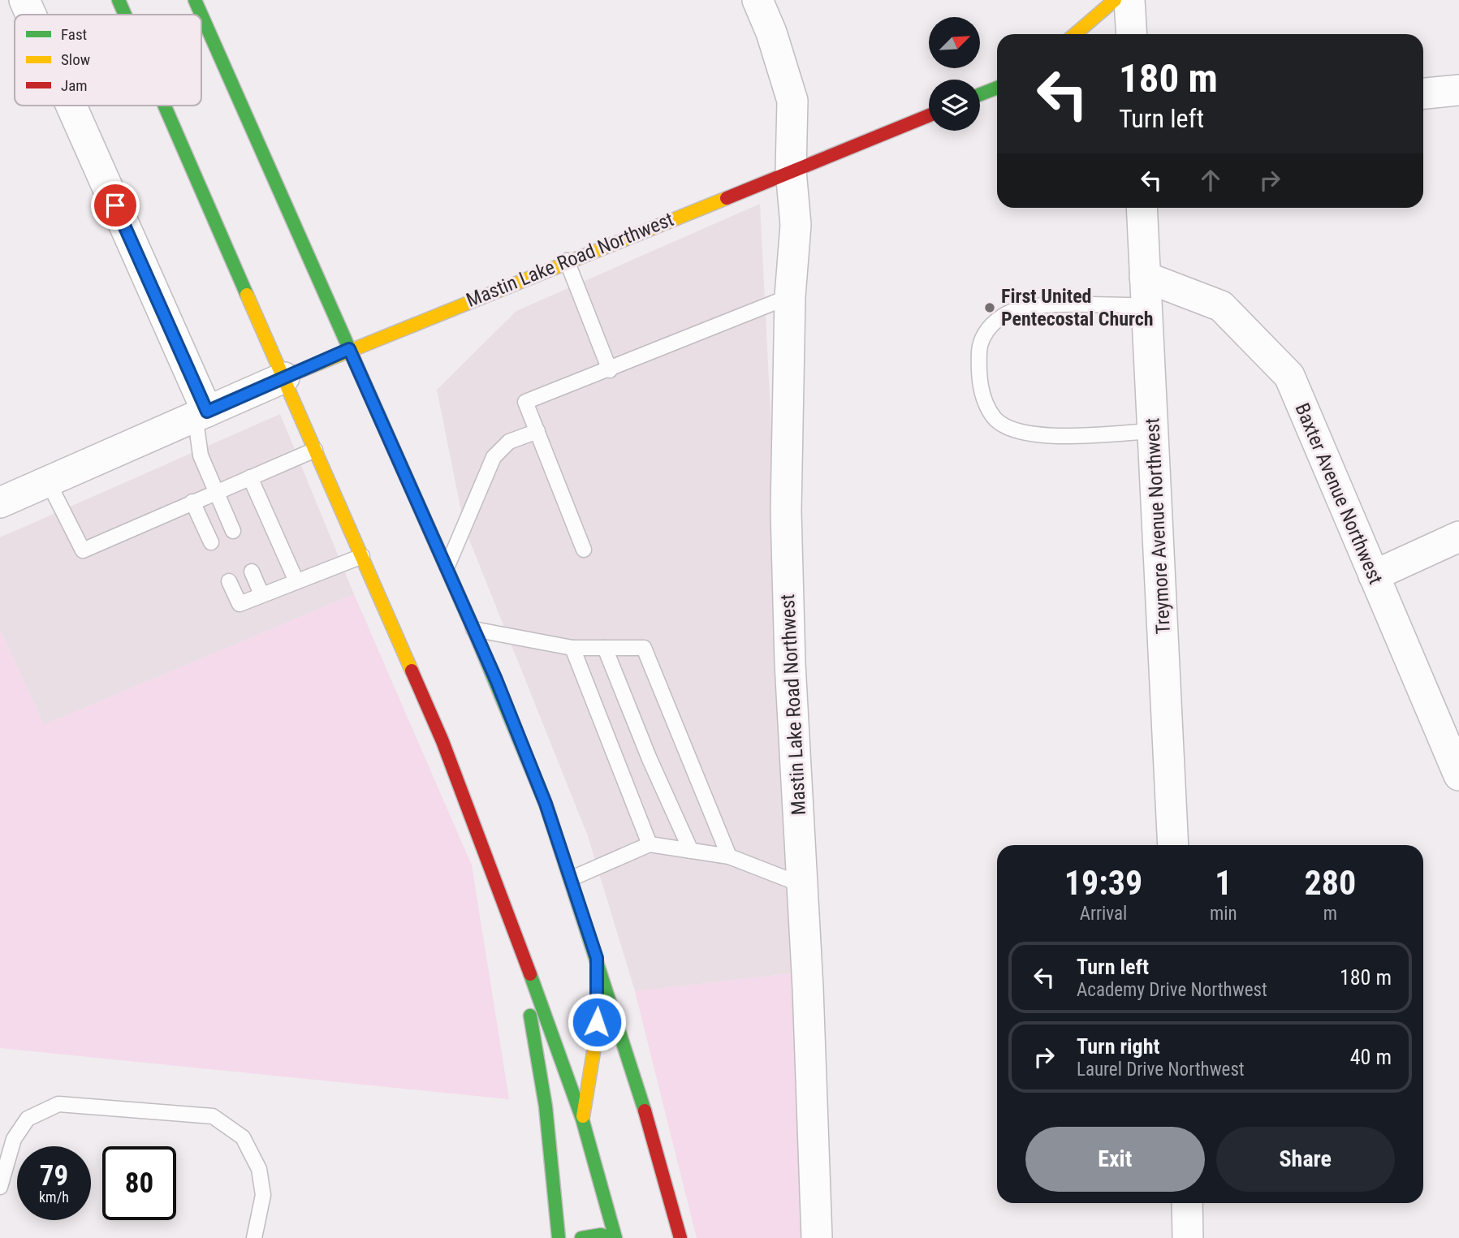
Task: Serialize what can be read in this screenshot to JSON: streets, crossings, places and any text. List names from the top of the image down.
{
  "streets": {
    "main road": ["Mastin Lake Road Northwest"],
    "street": ["Baxter Avenue Northwest", "Treymore Avenue Northwest"]
  },
  "crossings": [
    ["Baxter Avenue Northwest", "Treymore Avenue Northwest"]
  ],
  "places": ["First United Pentecostal Church"],
  "legend": ["Fast", "Slow", "Jam"],
  "north": "top right",
  "page": {
    "turn": ["180 m", "Turn left"],
    "eta": [
      "19:39",
      "Arrival",
      "1",
      "min",
      "280",
      "m"
    ],
    "list": [
      {
        "name": "Turn left",
        "note": "Academy Drive Northwest",
        "value": "180 m"
      },
      {
        "name": "Turn right",
        "note": "Laurel Drive Northwest",
        "value": "40 m"
      }
    ],
    "buttons": ["Exit", "Share"],
    "speed": "79 km/h",
    "limit": "80"
  }
}
